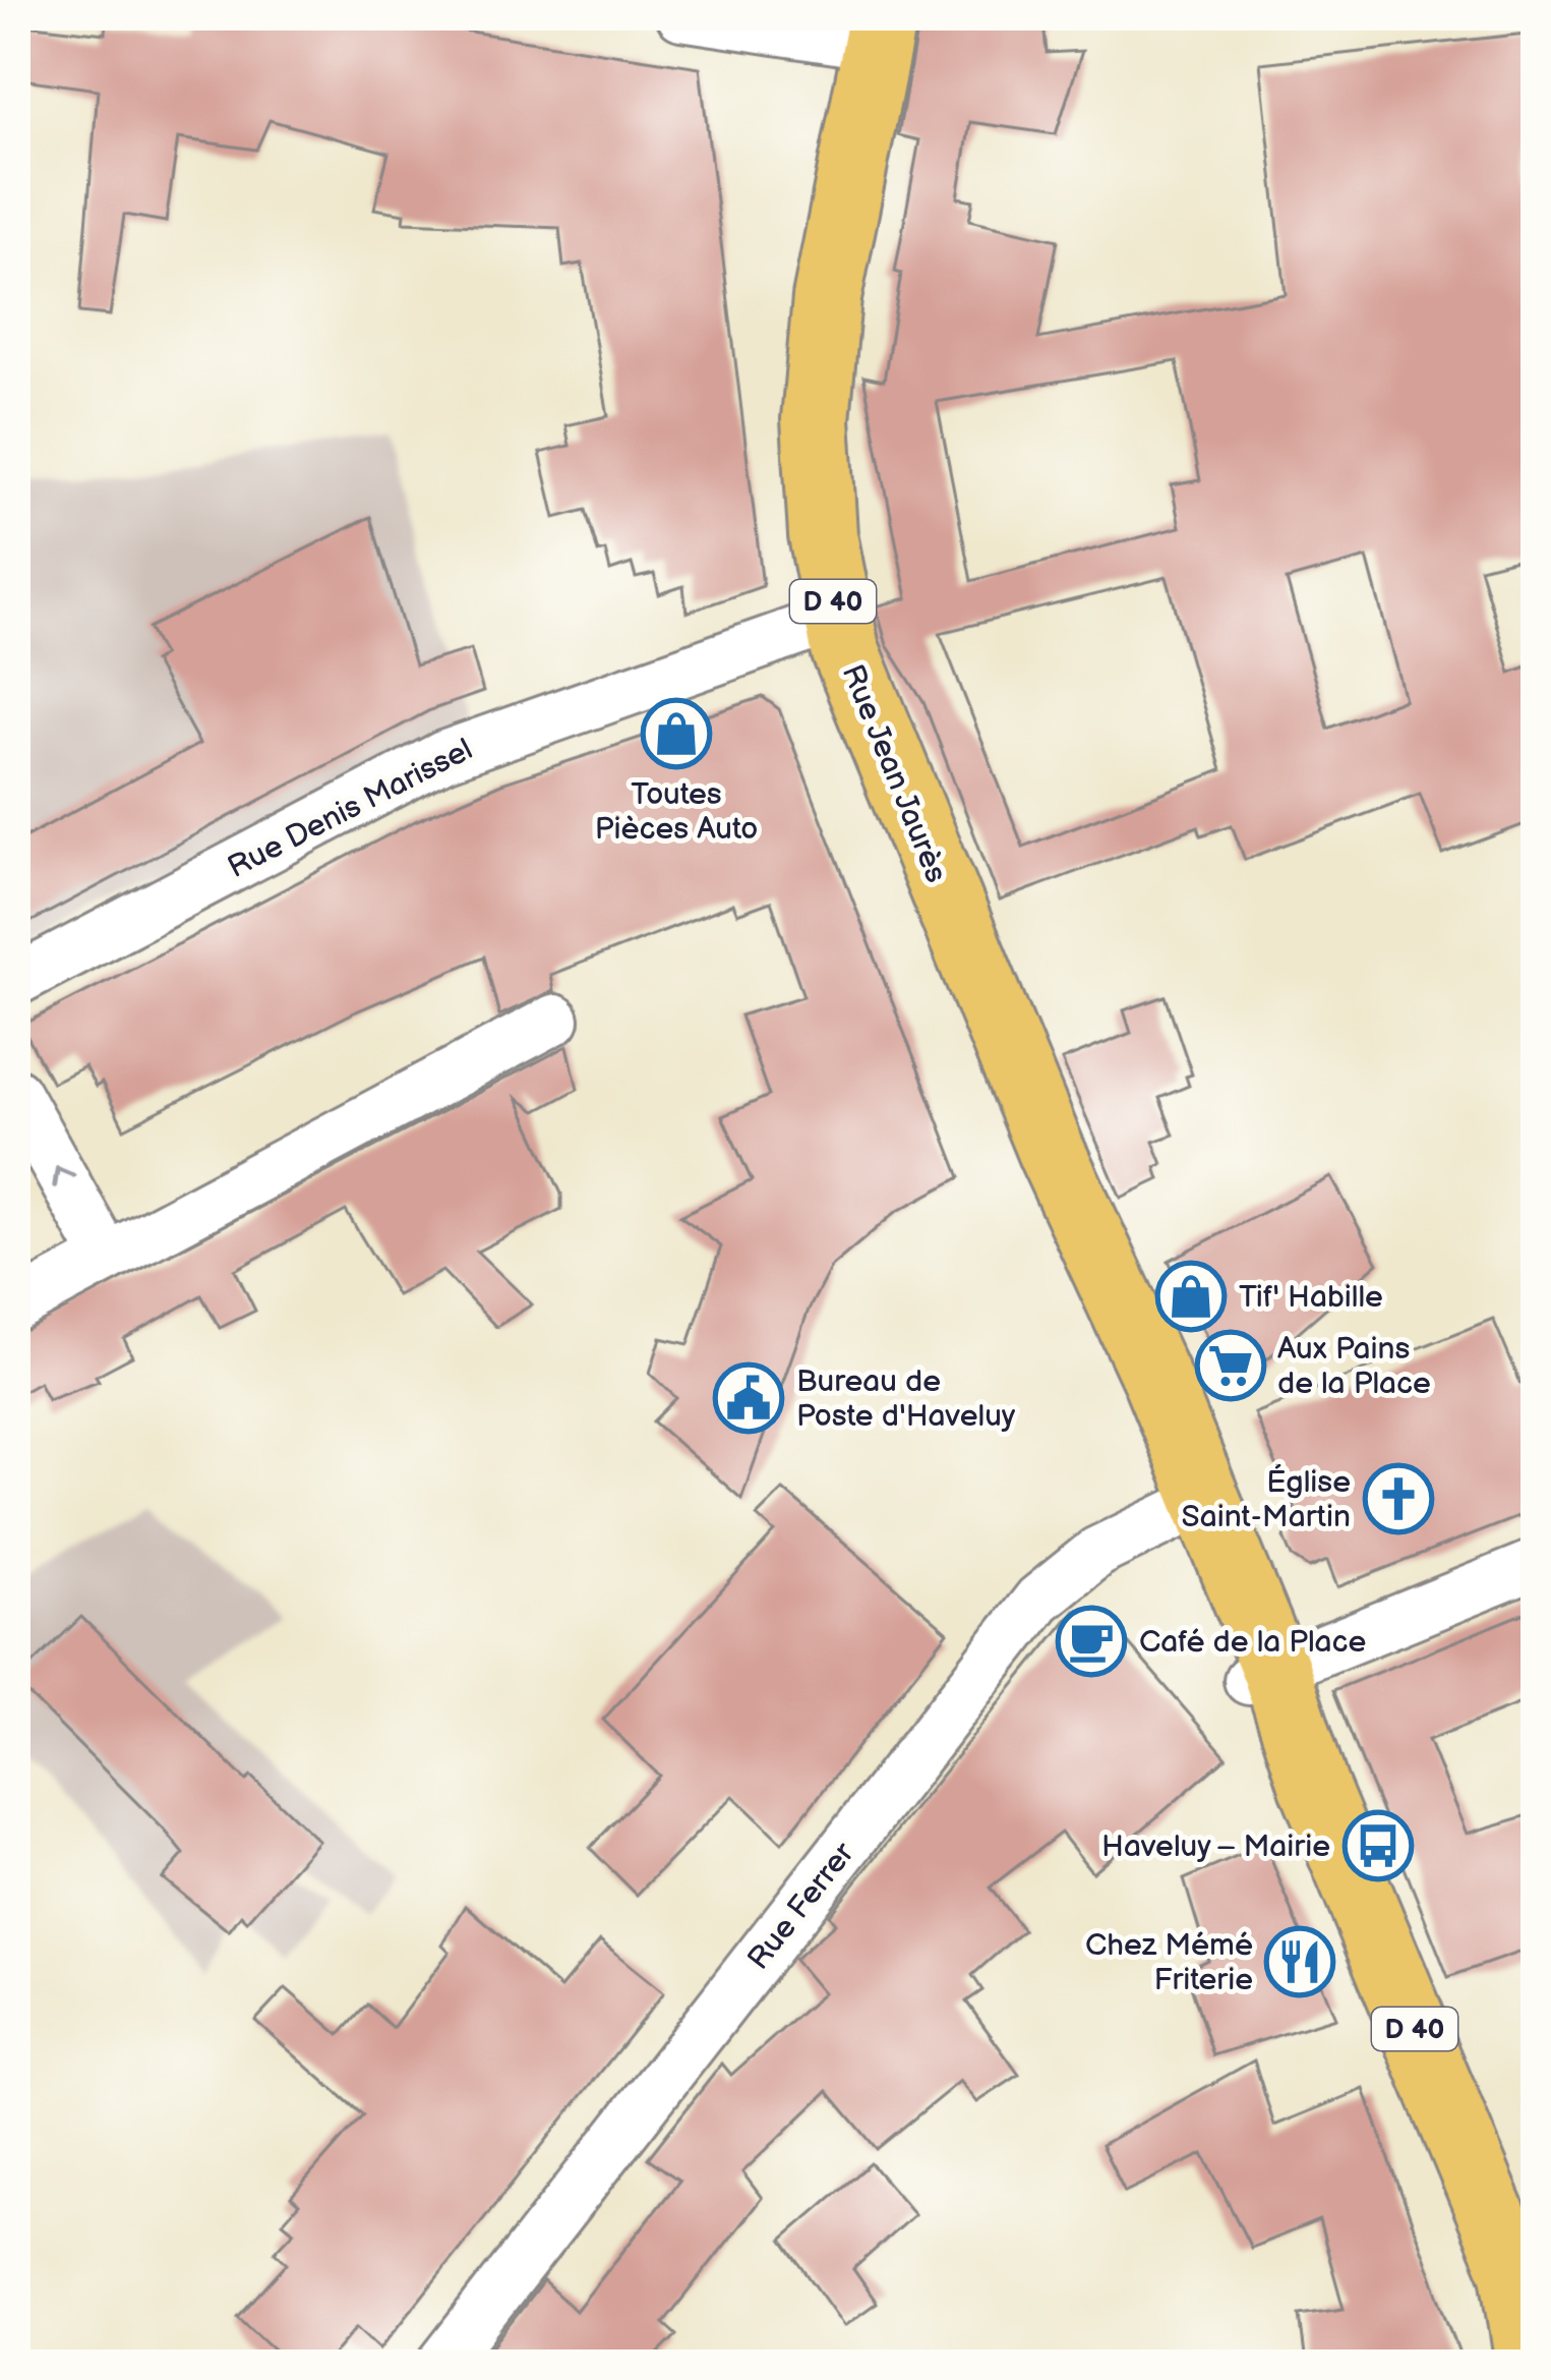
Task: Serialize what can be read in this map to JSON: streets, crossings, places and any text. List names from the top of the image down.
{
  "streets": {
    "main road": ["D 40", "Rue Jean Jaurès"],
    "street": ["Rue Denis Marissel", "Rue Ferrer"]
  },
  "crossings": [
    ["Rue Jean Jaurès", "Rue Denis Marissel"],
    ["Rue Jean Jaurès", "Rue Ferrer"]
  ],
  "places": {
    "shop": ["Toutes Pièces Auto", "Tif' Habille"],
    "supermarket": ["Aux Pains de la Place"],
    "public building": ["Bureau de Poste d'Haveluy"],
    "church": ["Église Saint-Martin"],
    "cafe": ["Café de la Place"],
    "bus stop": ["Haveluy – Mairie"],
    "restaurant": ["Chez Mémé Friterie"]
  }
}
